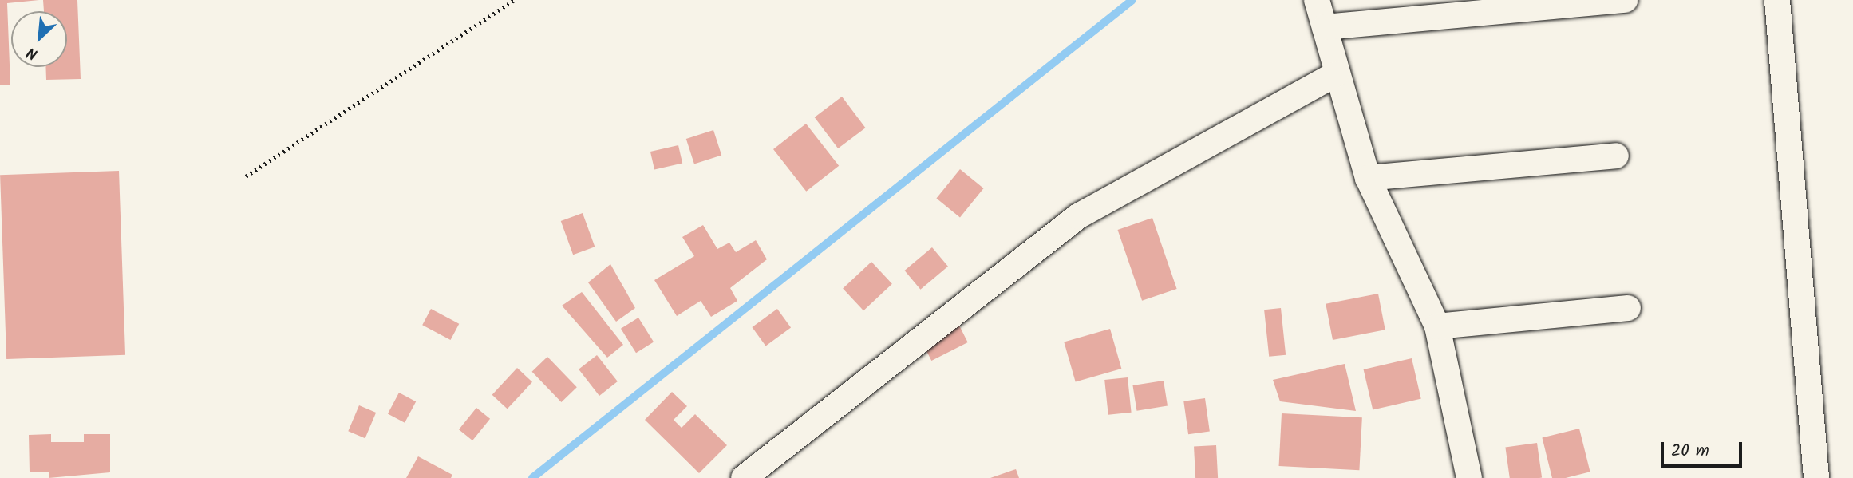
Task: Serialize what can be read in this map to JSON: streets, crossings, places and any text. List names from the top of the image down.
{
  "scale_bar": "20 m",
  "north": "bottom left"
}
